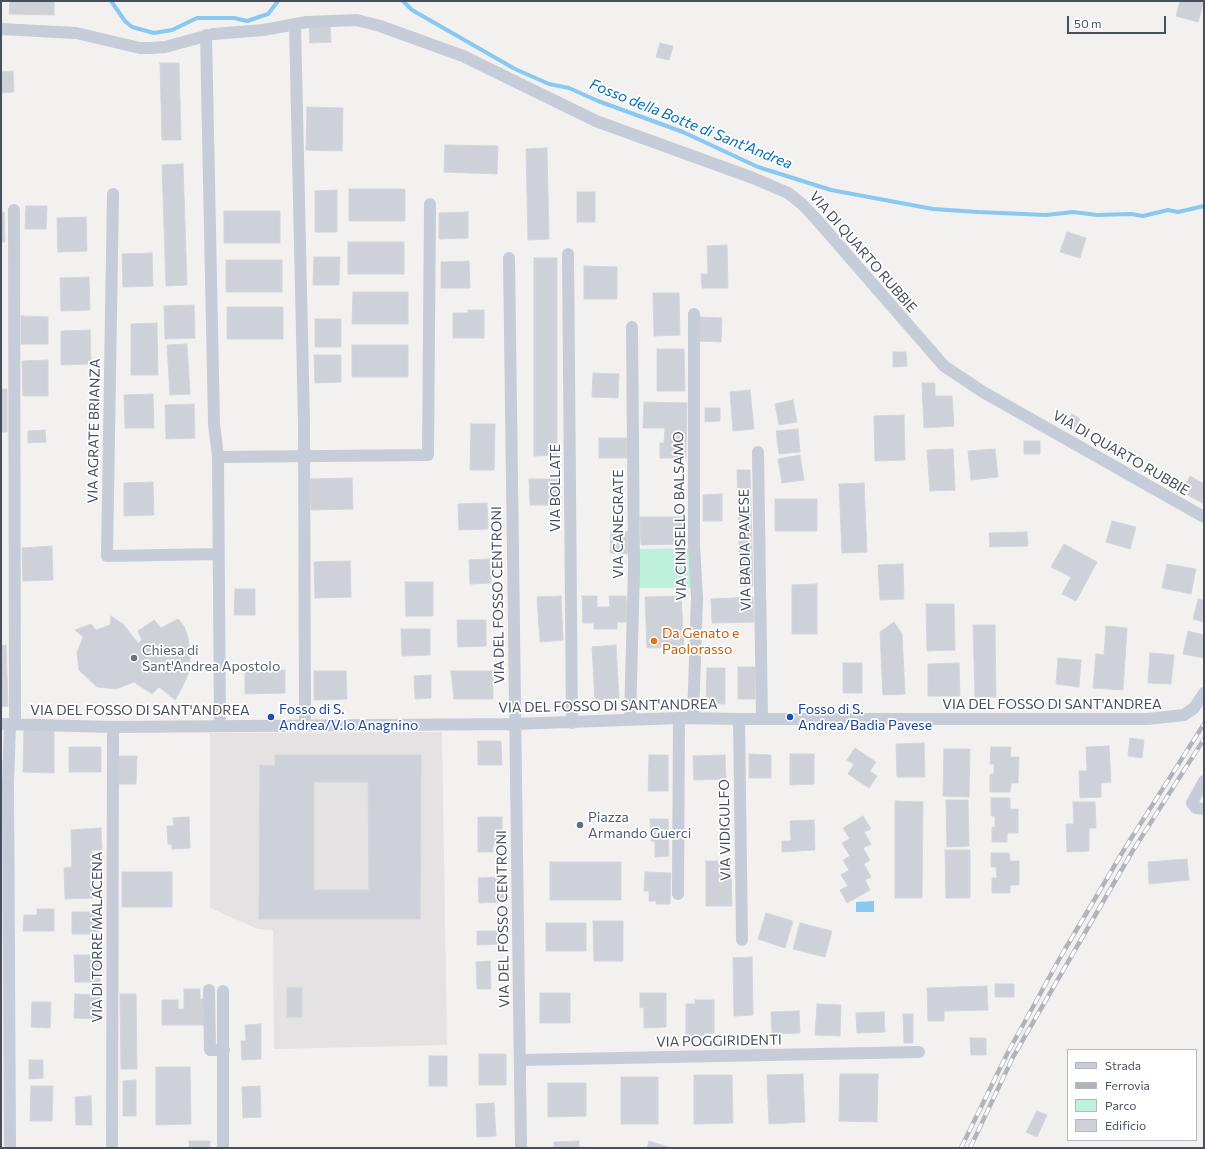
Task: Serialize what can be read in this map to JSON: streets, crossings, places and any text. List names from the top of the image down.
{
  "streets": {
    "street": [
      "VIA DI QUARTO RUBBIE",
      "VIA AGRATE BRIANZA",
      "VIA BOLLATE",
      "VIA CINISELLO BALSAMO",
      "VIA CANEGRATE",
      "VIA BADIA PAVESE",
      "VIA DEL FOSSO CENTRONI",
      "VIA DEL FOSSO DI SANT'ANDREA",
      "VIA VIDIGULFO",
      "VIA DI TORRE MALACENA",
      "VIA POGGIRIDENTI"
    ]
  },
  "crossings": [
    ["VIA BOLLATE", "VIA DEL FOSSO DI SANT'ANDREA"],
    ["VIA CINISELLO BALSAMO", "VIA DEL FOSSO DI SANT'ANDREA"],
    ["VIA CANEGRATE", "VIA DEL FOSSO DI SANT'ANDREA"],
    ["VIA BADIA PAVESE", "VIA DEL FOSSO DI SANT'ANDREA"],
    ["VIA DEL FOSSO CENTRONI", "VIA DEL FOSSO DI SANT'ANDREA"],
    ["VIA DEL FOSSO CENTRONI", "VIA POGGIRIDENTI"],
    ["VIA DEL FOSSO DI SANT'ANDREA", "VIA VIDIGULFO"],
    ["VIA DEL FOSSO DI SANT'ANDREA", "VIA DI TORRE MALACENA"]
  ],
  "water": ["Fosso della Botte di Sant'Andrea"],
  "places": [
    "Da Genato e Paolorasso",
    "Chiesa di Sant'Andrea Apostolo",
    "Fosso di S. Andrea/V.lo Anagnino",
    "Fosso di S. Andrea/Badia Pavese",
    "Piazza Armando Guerci"
  ],
  "legend": [
    "Strada",
    "Ferrovia",
    "Parco",
    "Edificio"
  ],
  "scale_bar": "50 m"
}
